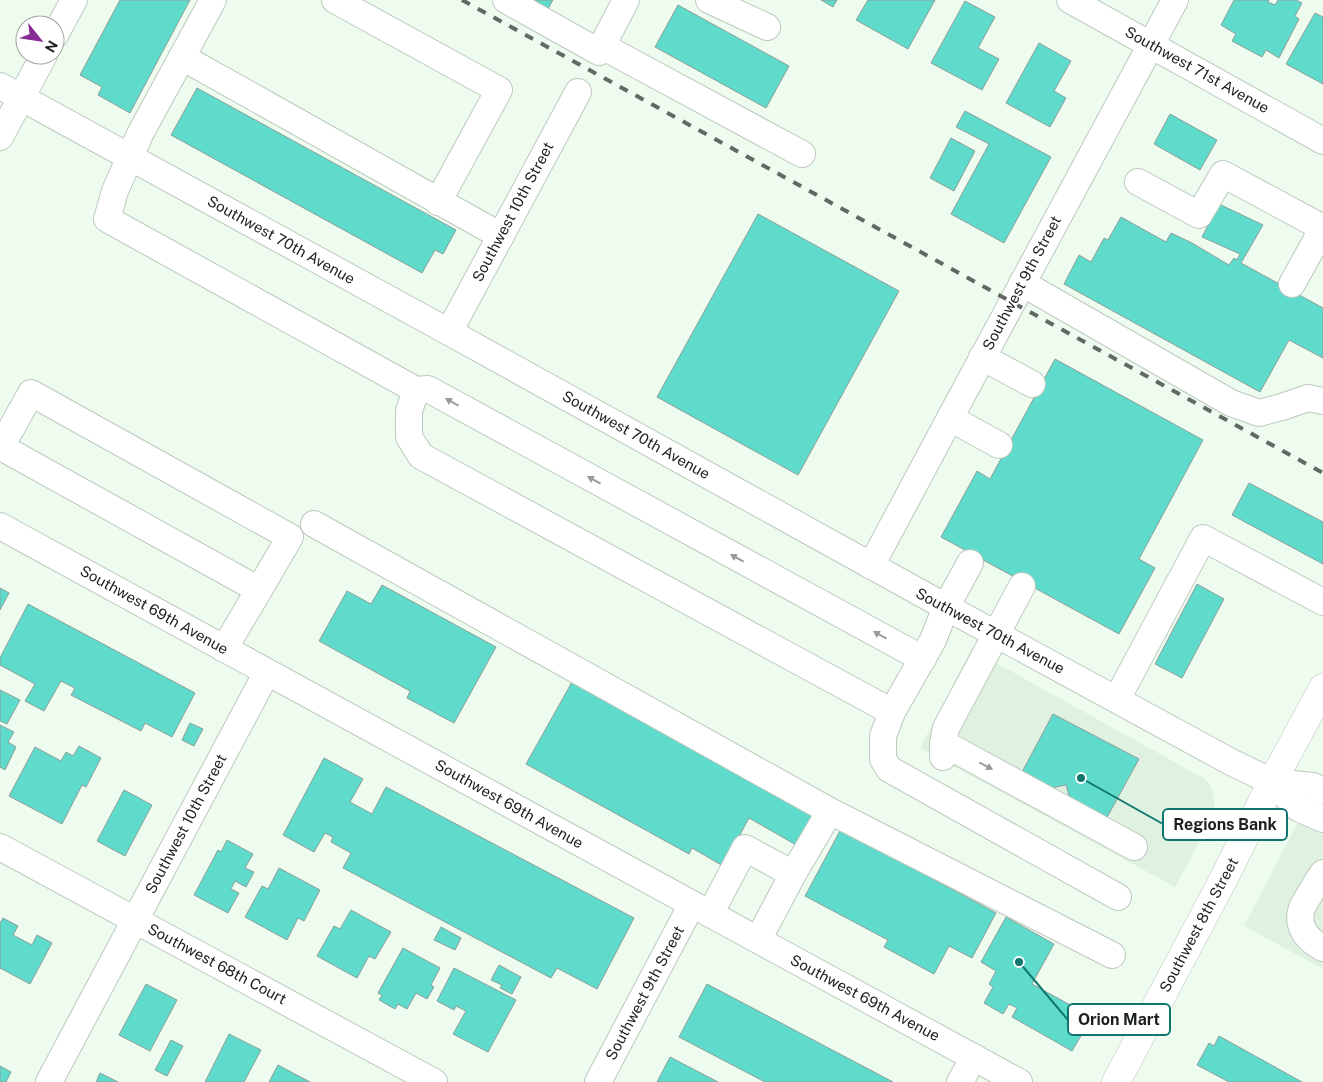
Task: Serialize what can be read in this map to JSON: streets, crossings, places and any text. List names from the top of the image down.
{
  "streets": {
    "main road": ["Southwest 8th Street"],
    "street": [
      "Southwest 71st Avenue",
      "Southwest 10th Street",
      "Southwest 70th Avenue",
      "Southwest 9th Street",
      "Southwest 69th Avenue",
      "Southwest 68th Court"
    ]
  },
  "crossings": [
    ["Southwest 71st Avenue", "Southwest 9th Street"],
    ["Southwest 10th Street", "Southwest 70th Avenue"],
    ["Southwest 10th Street", "Southwest 69th Avenue"],
    ["Southwest 10th Street", "Southwest 68th Court"],
    ["Southwest 70th Avenue", "Southwest 9th Street"],
    ["Southwest 70th Avenue", "Southwest 8th Street"],
    ["Southwest 9th Street", "Southwest 69th Avenue"]
  ],
  "places": ["Regions Bank", "Orion Mart"],
  "north": "bottom right"
}
